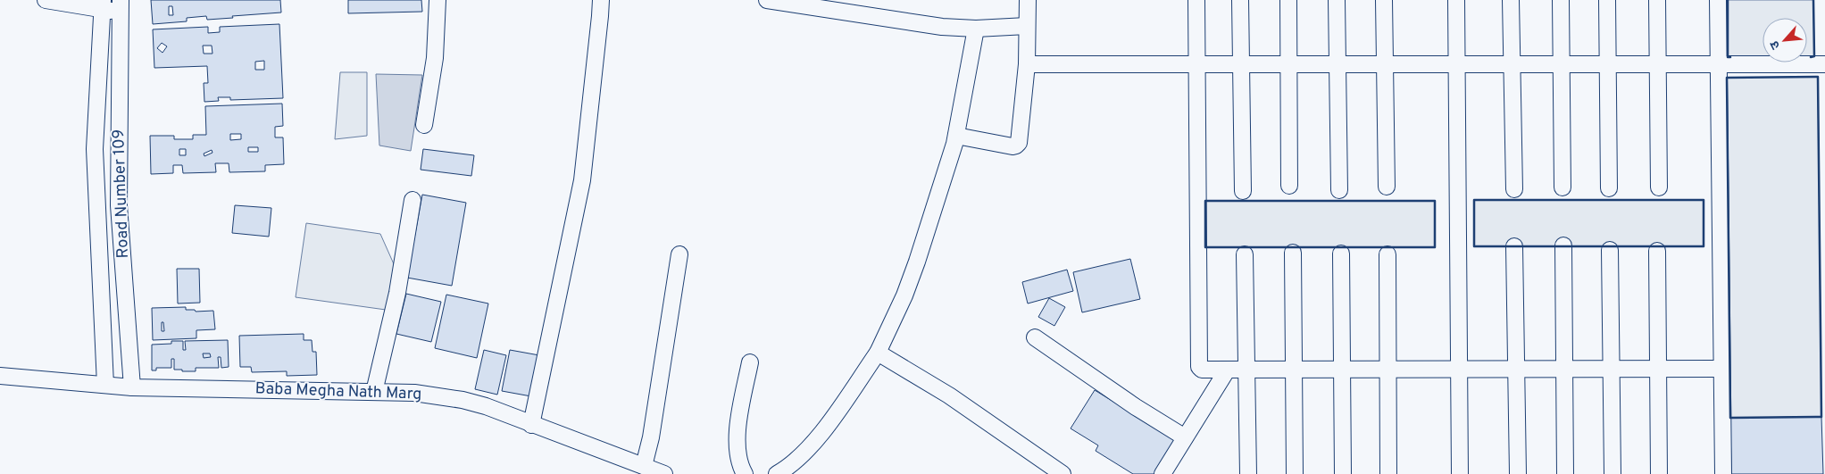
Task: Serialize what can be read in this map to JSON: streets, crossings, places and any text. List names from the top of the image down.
{
  "streets": {
    "street": ["Road Number 109", "Baba Megha Nath Marg"]
  },
  "crossings": [
    ["Road Number 109", "Baba Megha Nath Marg"]
  ],
  "north": "bottom left"
}
